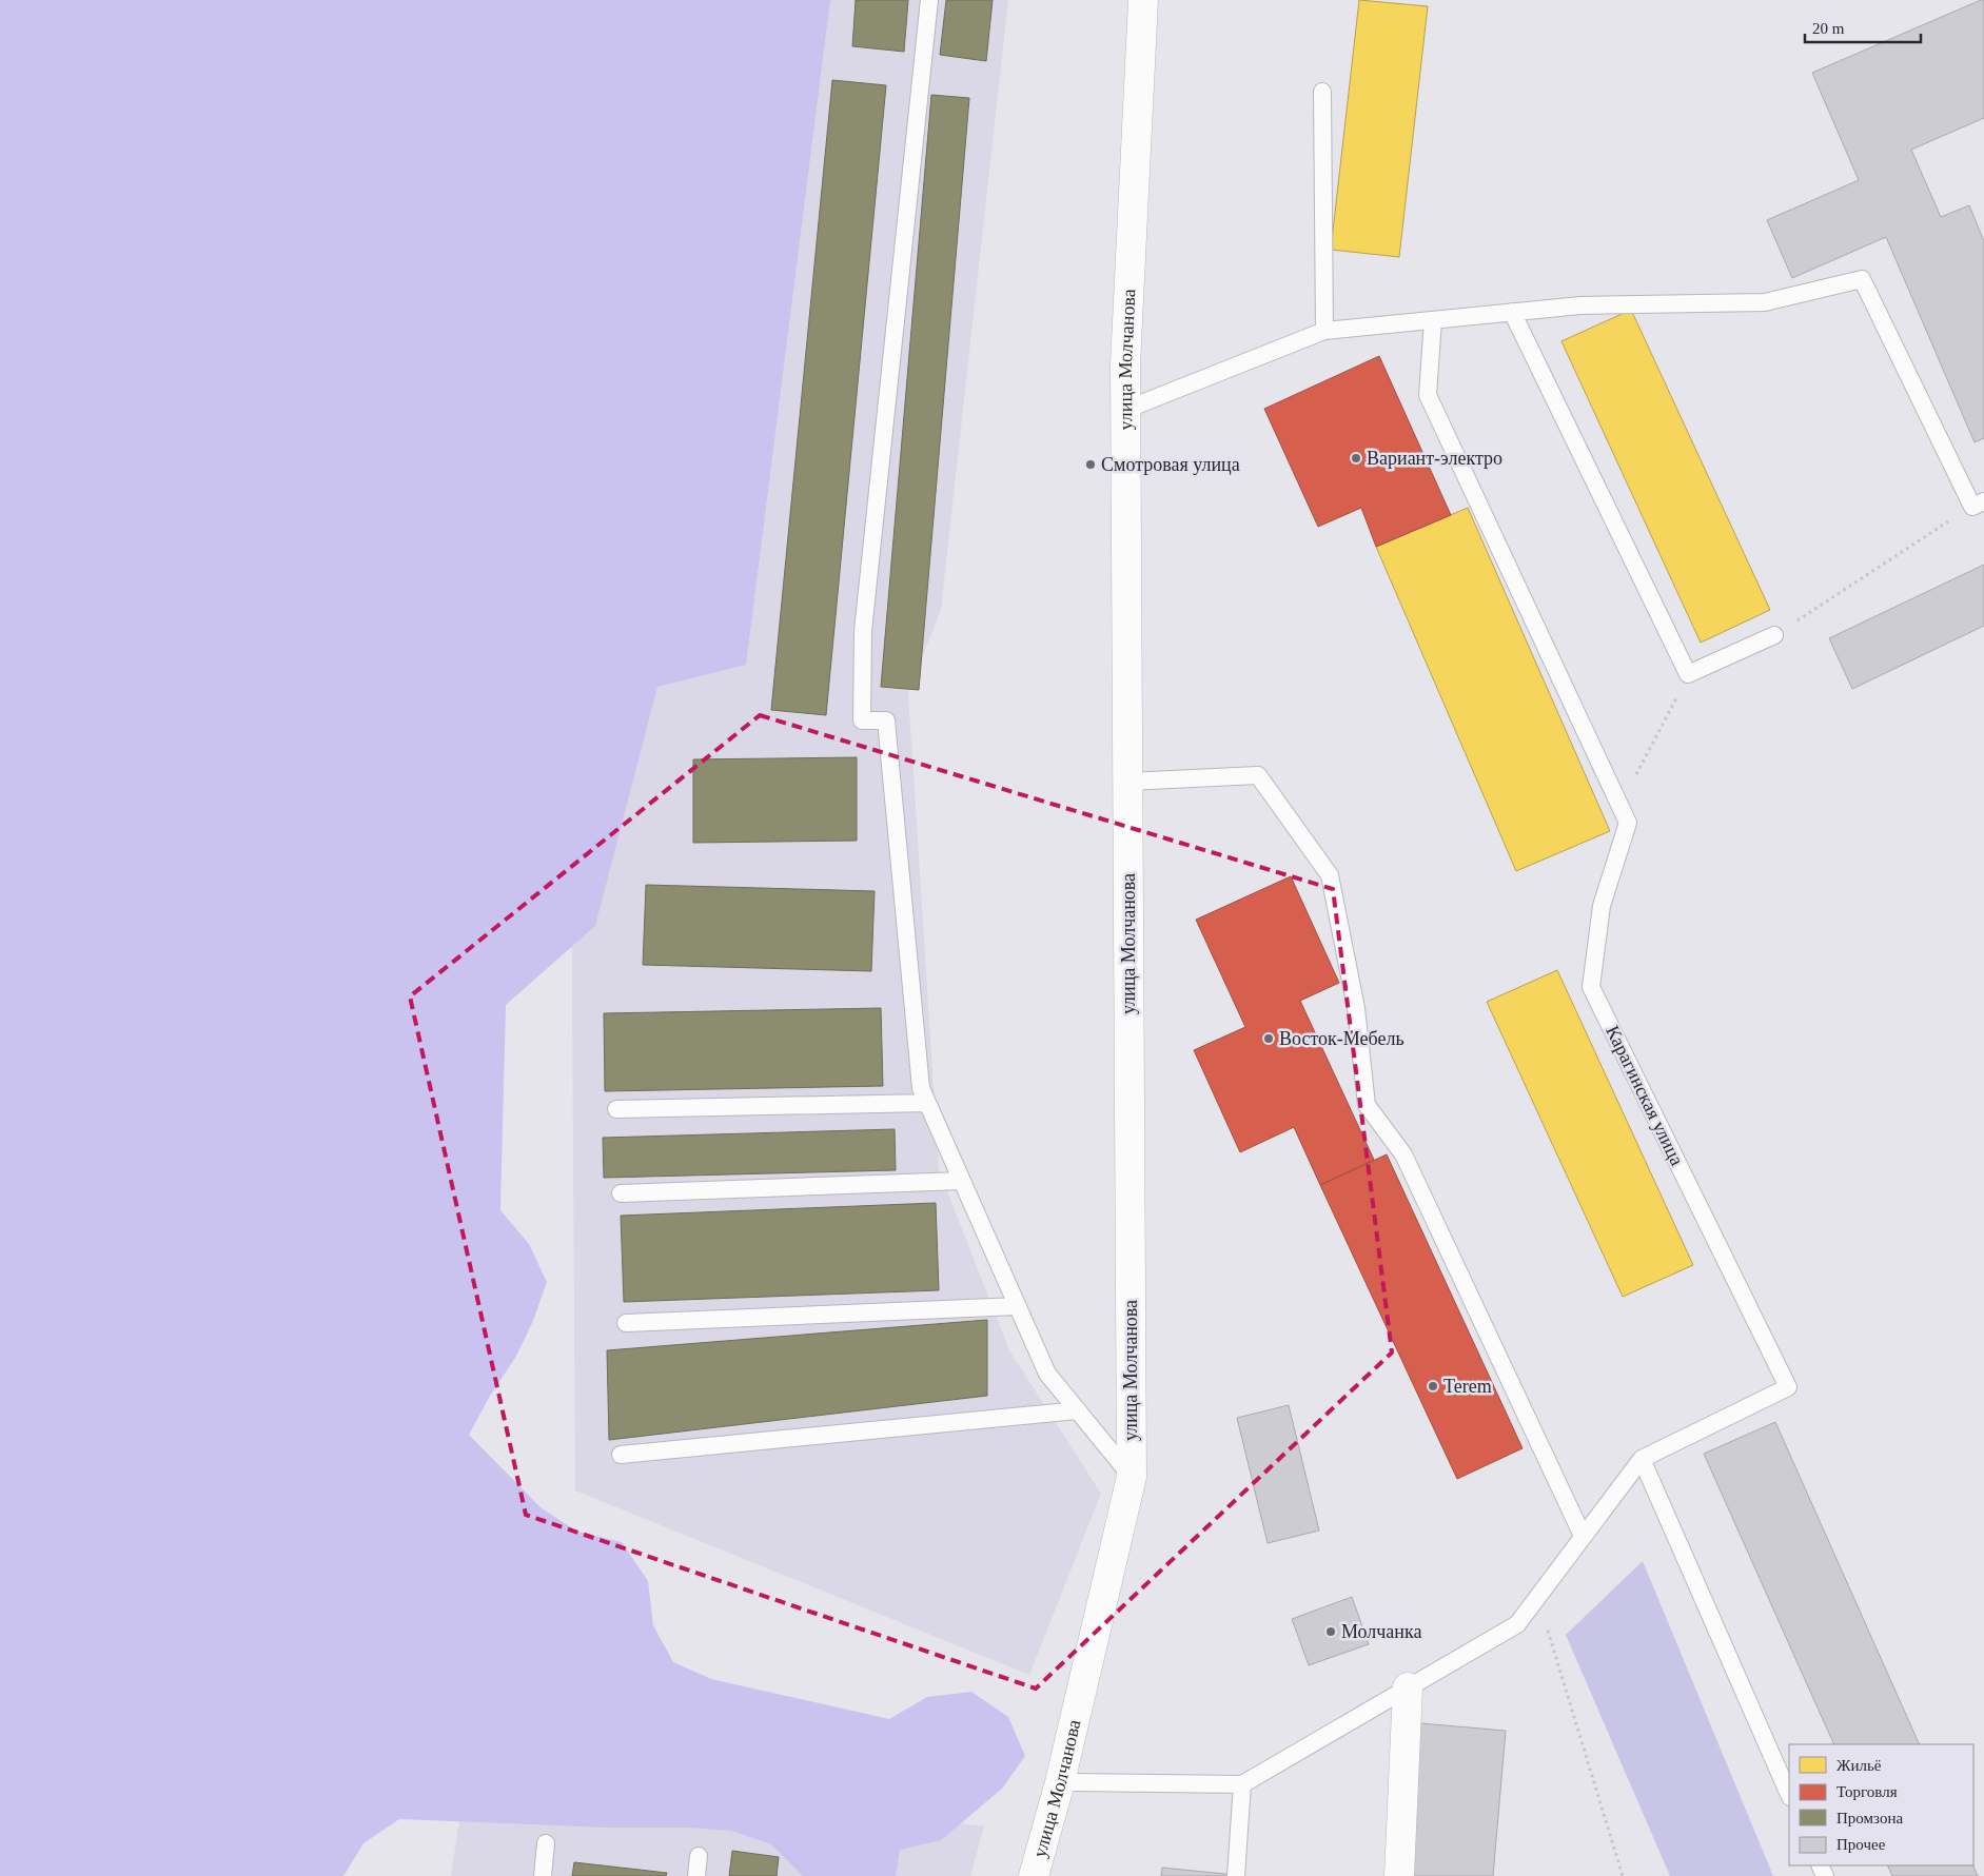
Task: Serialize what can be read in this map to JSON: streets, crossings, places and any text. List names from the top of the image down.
{
  "streets": {
    "street": ["улица Молчанова"],
    "lane": ["Карагинская улица"]
  },
  "places": [
    "Вариант-электро",
    "Смотровая улица",
    "Восток-Мебель",
    "Terem",
    "Молчанка"
  ],
  "legend": [
    "Жильё",
    "Торговля",
    "Промзона",
    "Прочее"
  ],
  "scale_bar": "20 m"
}
